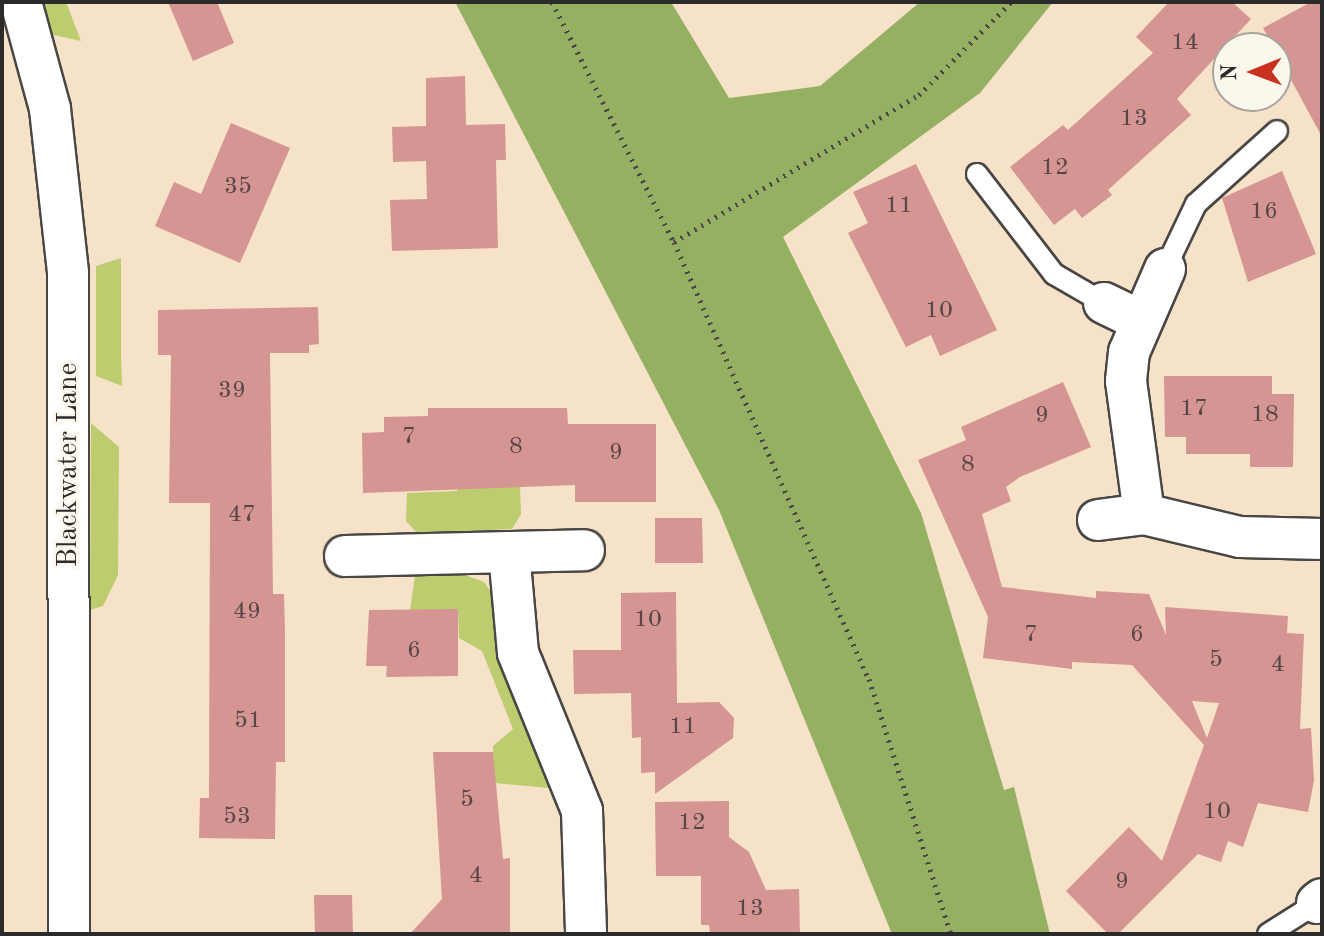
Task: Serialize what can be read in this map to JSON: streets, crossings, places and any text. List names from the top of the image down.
{
  "streets": {
    "street": ["Blackwater Lane"]
  },
  "house_numbers": [
    "14",
    "13",
    "12",
    "35",
    "11",
    "16",
    "10",
    "39",
    "17",
    "18",
    "9",
    "7",
    "8",
    "9",
    "8",
    "47",
    "49",
    "10",
    "7",
    "6",
    "6",
    "5",
    "4",
    "51",
    "11",
    "5",
    "10",
    "53",
    "12",
    "4",
    "9",
    "13"
  ],
  "north": "left"
}
